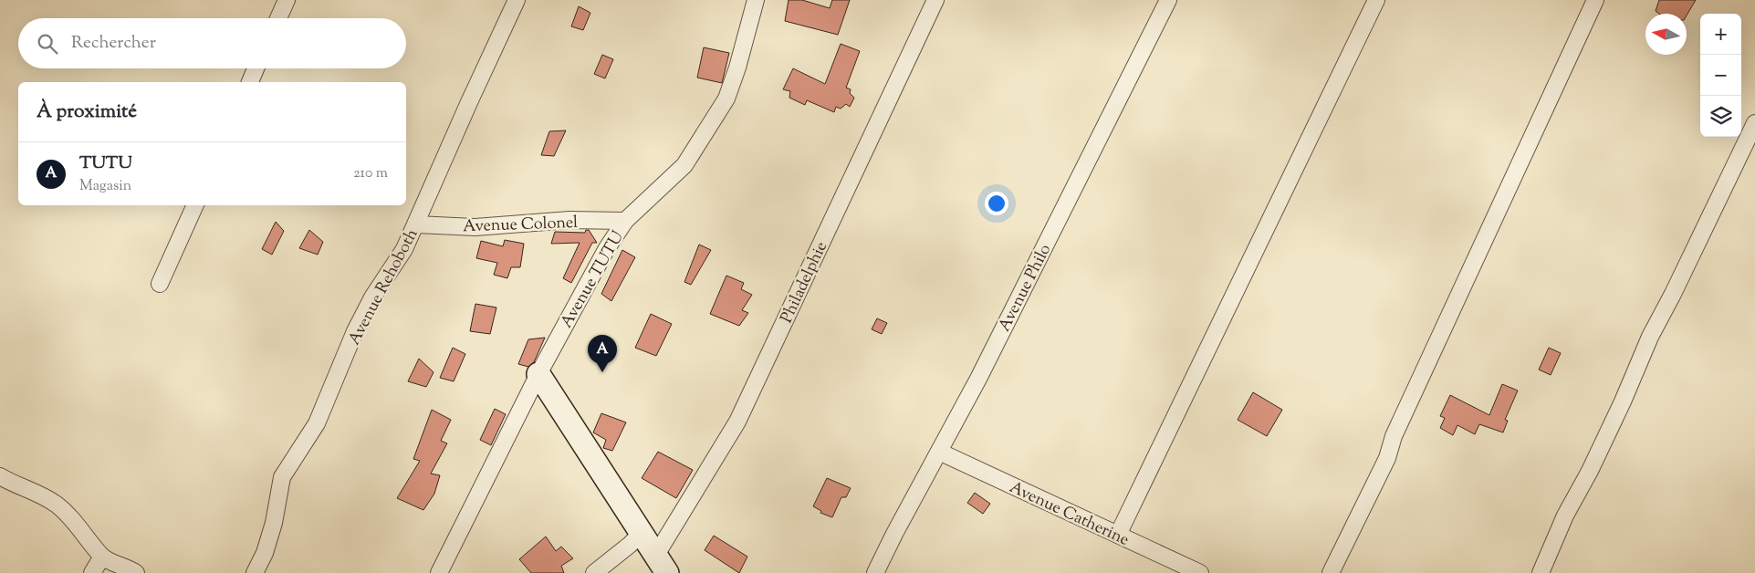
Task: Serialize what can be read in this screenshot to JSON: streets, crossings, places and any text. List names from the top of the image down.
{
  "streets": {
    "street": [
      "Avenue Colonel",
      "Avenue TUTU",
      "Philadelphie",
      "Avenue Rehoboth",
      "Avenue Philo",
      "Avenue Catherine"
    ]
  },
  "crossings": [
    ["Avenue Colonel", "Avenue TUTU"],
    ["Avenue Colonel", "Avenue Rehoboth"],
    ["Avenue Philo", "Avenue Catherine"]
  ],
  "north": "left",
  "page": {
    "map_buttons": ["+", "−"],
    "search": "Rechercher",
    "heading": "À proximité",
    "list": [
      {
        "mark": "A",
        "name": "TUTU",
        "note": "Magasin",
        "value": "210 m"
      }
    ],
    "pins": "A"
  }
}
